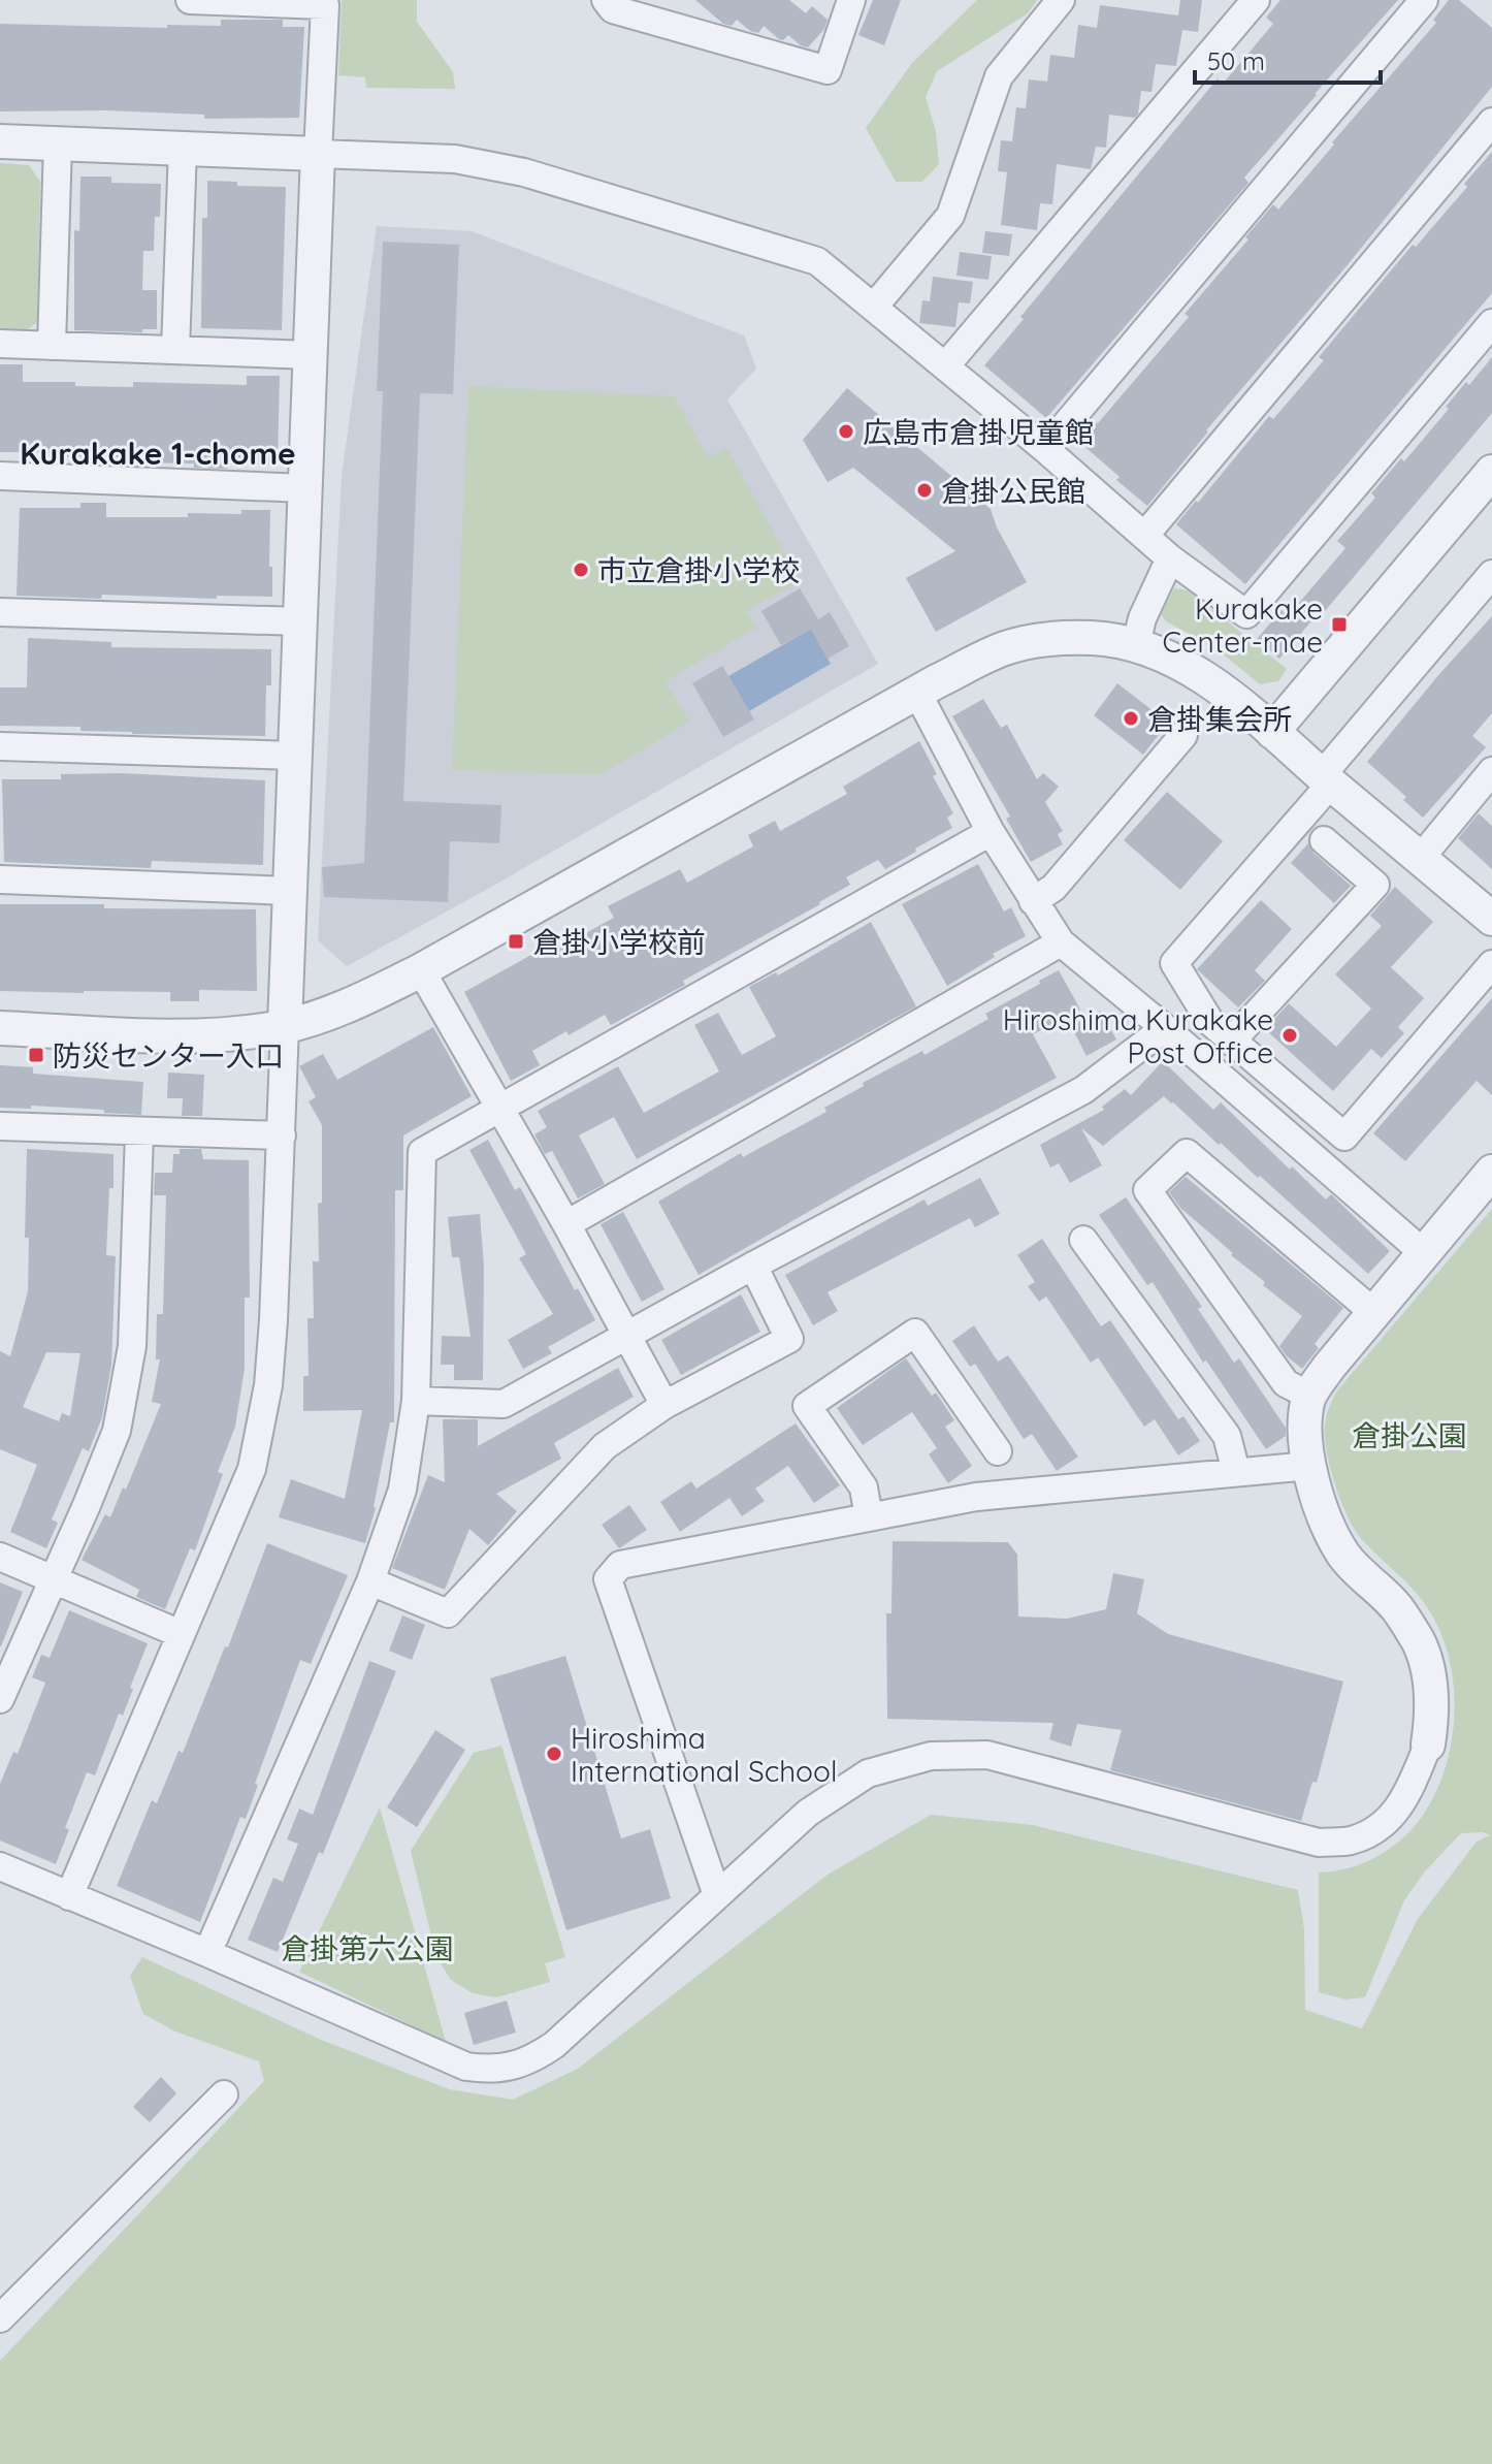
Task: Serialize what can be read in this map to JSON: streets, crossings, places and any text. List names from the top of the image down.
{
  "districts": ["Kurakake 1-chome"],
  "parks": ["倉掛公園", "倉掛第六公園"],
  "places": {
    "other": [
      "広島市倉掛児童館",
      "倉掛公民館",
      "市立倉掛小学校",
      "倉掛集会所",
      "Hiroshima Kurakake Post Office",
      "Hiroshima International School"
    ],
    "transit": ["Kurakake Center-mae", "倉掛小学校前", "防災センター入口"]
  },
  "scale_bar": "50 m"
}
